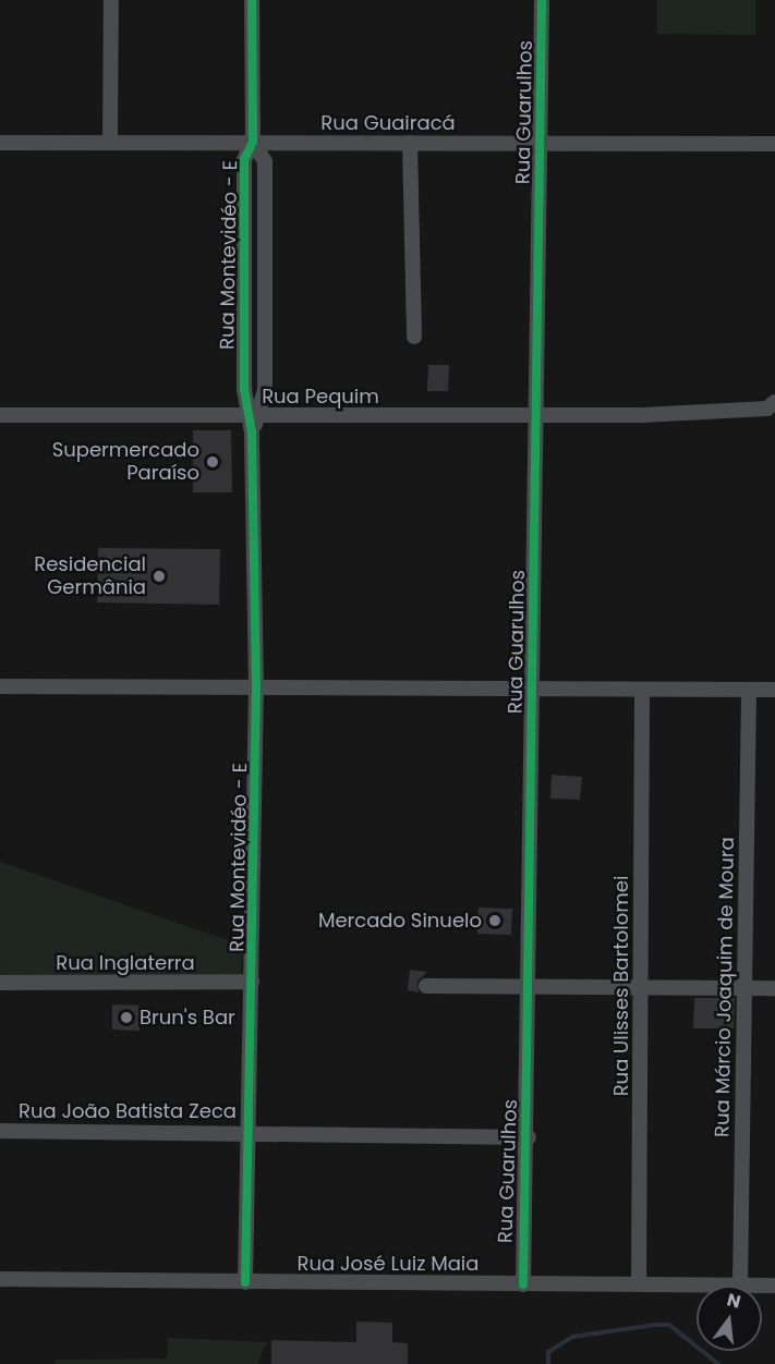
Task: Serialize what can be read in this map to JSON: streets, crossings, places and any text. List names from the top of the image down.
{
  "streets": {
    "street": [
      "Rua Guarulhos",
      "Rua Guairacá",
      "Rua Montevidéo - E",
      "Rua Pequim",
      "Rua Inglaterra",
      "Rua Ulisses Bartolomei",
      "Rua Márcio Joaquim de Moura",
      "Rua João Batista Zeca",
      "Rua José Luiz Maia"
    ]
  },
  "crossings": [
    ["Rua Guarulhos", "Rua Guairacá"],
    ["Rua Guarulhos", "Rua Pequim"],
    ["Rua Guarulhos", "Rua João Batista Zeca"],
    ["Rua Guarulhos", "Rua José Luiz Maia"],
    ["Rua Guairacá", "Rua Montevidéo - E"],
    ["Rua Montevidéo - E", "Rua Pequim"],
    ["Rua Montevidéo - E", "Rua Inglaterra"],
    ["Rua Montevidéo - E", "Rua João Batista Zeca"],
    ["Rua Montevidéo - E", "Rua José Luiz Maia"],
    ["Rua Ulisses Bartolomei", "Rua José Luiz Maia"],
    ["Rua Márcio Joaquim de Moura", "Rua José Luiz Maia"]
  ],
  "places": [
    "Supermercado Paraíso",
    "Residencial Germânia",
    "Mercado Sinuelo",
    "Brun's Bar"
  ],
  "north": "top"
}
